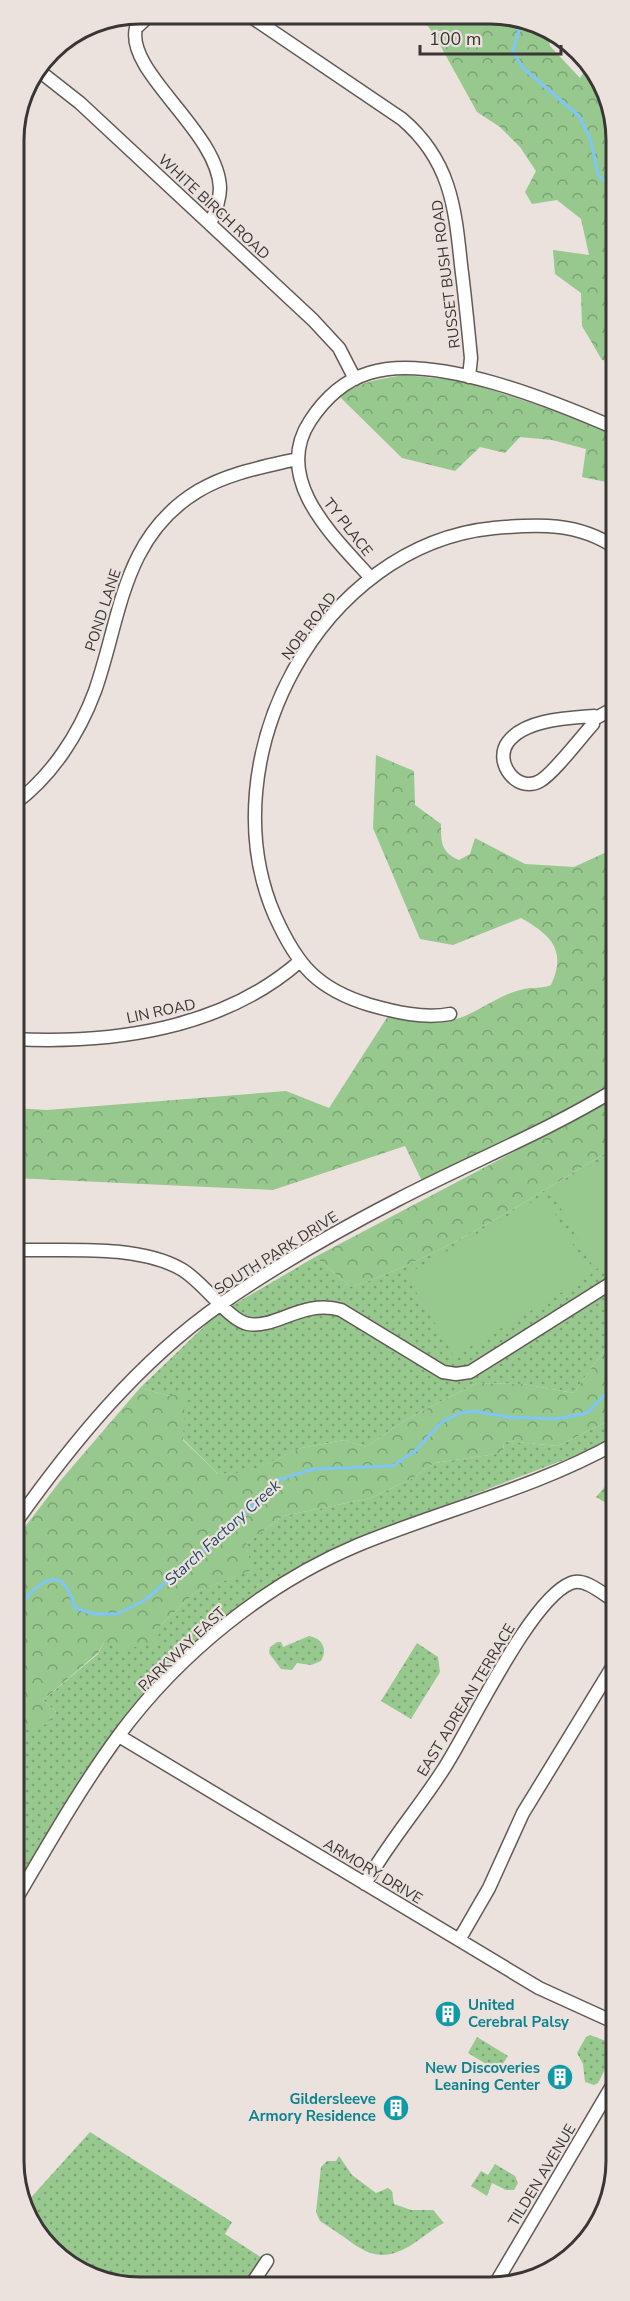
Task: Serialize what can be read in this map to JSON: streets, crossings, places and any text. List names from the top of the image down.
{
  "streets": {
    "street": [
      "WHITE BIRCH ROAD",
      "RUSSET BUSH ROAD",
      "TY PLACE",
      "POND LANE",
      "NOB ROAD",
      "LIN ROAD",
      "SOUTH PARK DRIVE",
      "PARKWAY EAST",
      "EAST ADREAN TERRACE",
      "ARMORY DRIVE",
      "TILDEN AVENUE"
    ]
  },
  "crossings": [
    ["TY PLACE", "POND LANE"],
    ["TY PLACE", "NOB ROAD"],
    ["NOB ROAD", "LIN ROAD"],
    ["PARKWAY EAST", "ARMORY DRIVE"],
    ["EAST ADREAN TERRACE", "ARMORY DRIVE"]
  ],
  "water": ["Starch Factory Creek"],
  "places": {
    "building": ["United Cerebral Palsy", "New Discoveries Leaning Center", "Gildersleeve Armory Residence"]
  },
  "scale_bar": "100 m"
}
